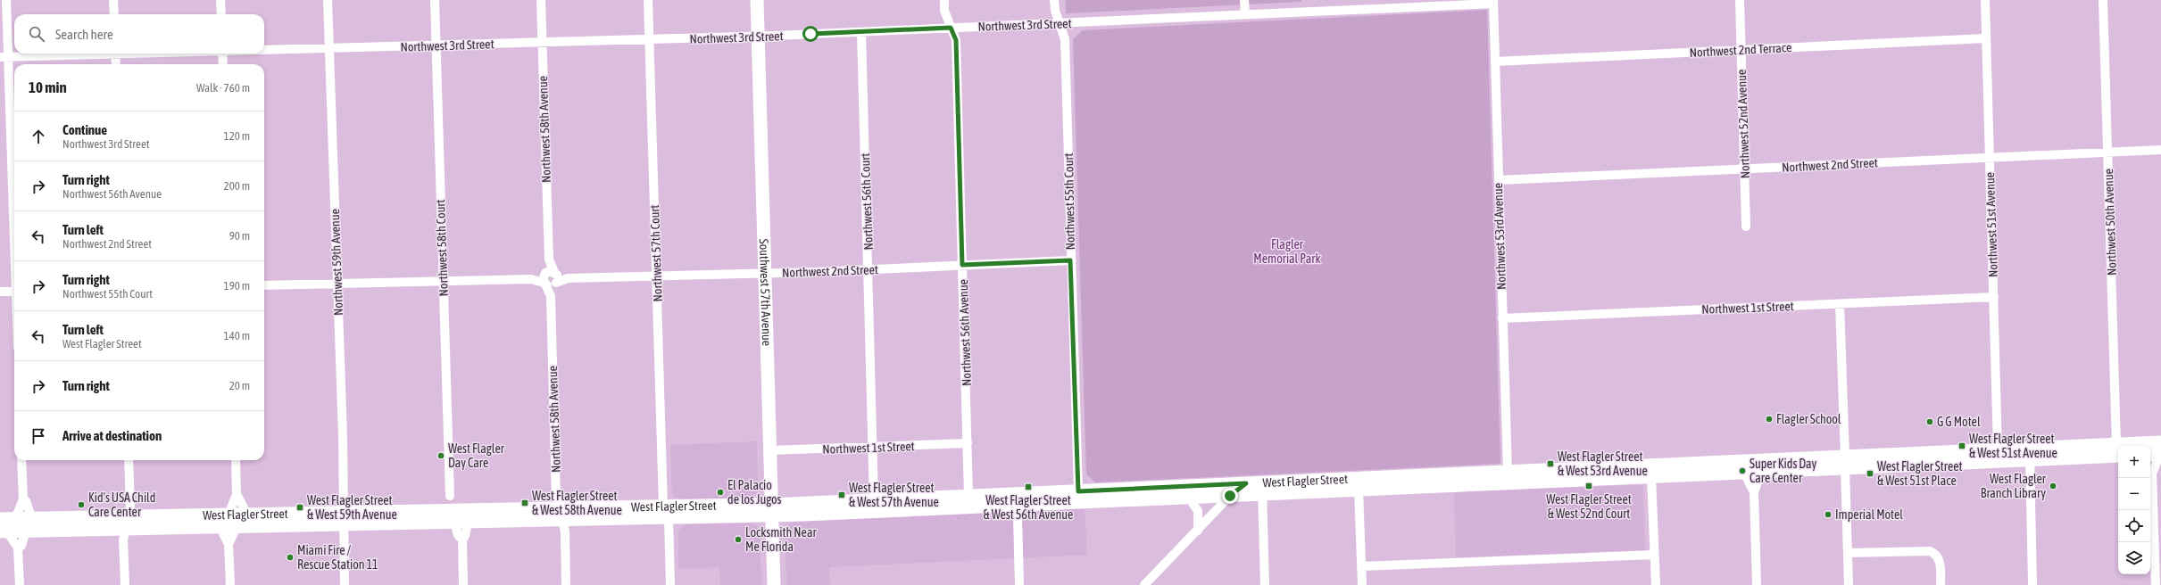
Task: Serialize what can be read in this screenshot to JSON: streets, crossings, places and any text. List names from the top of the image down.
{
  "streets": {
    "main road": ["Southwest 57th Avenue", "West Flagler Street"],
    "street": [
      "Northwest 3rd Street",
      "Northwest 2nd Terrace",
      "Northwest 52nd Avenue",
      "Northwest 58th Avenue",
      "Northwest 2nd Street",
      "Northwest 56th Court",
      "Northwest 55th Court",
      "Northwest 50th Avenue",
      "Northwest 51st Avenue",
      "Northwest 53rd Avenue",
      "Northwest 58th Court",
      "Northwest 57th Court",
      "Northwest 59th Avenue",
      "Northwest 1st Street",
      "Northwest 56th Avenue"
    ]
  },
  "crossings": [
    ["Northwest 3rd Street", "Northwest 58th Avenue"],
    ["Northwest 3rd Street", "Northwest 56th Court"],
    ["Northwest 3rd Street", "Northwest 55th Court"],
    ["Northwest 3rd Street", "Northwest 53rd Avenue"],
    ["Northwest 3rd Street", "Northwest 58th Court"],
    ["Northwest 3rd Street", "Northwest 57th Court"],
    ["Northwest 3rd Street", "Northwest 59th Avenue"],
    ["Northwest 3rd Street", "Southwest 57th Avenue"],
    ["Northwest 3rd Street", "Northwest 56th Avenue"],
    ["Northwest 2nd Terrace", "Northwest 52nd Avenue"],
    ["Northwest 2nd Terrace", "Northwest 51st Avenue"],
    ["Northwest 2nd Terrace", "Northwest 53rd Avenue"],
    ["Northwest 52nd Avenue", "Northwest 2nd Street"],
    ["Northwest 58th Avenue", "Northwest 2nd Street"],
    ["Northwest 58th Avenue", "West Flagler Street"],
    ["Northwest 2nd Street", "Northwest 56th Court"],
    ["Northwest 2nd Street", "Northwest 55th Court"],
    ["Northwest 2nd Street", "Northwest 50th Avenue"],
    ["Northwest 2nd Street", "Northwest 51st Avenue"],
    ["Northwest 2nd Street", "Northwest 53rd Avenue"],
    ["Northwest 2nd Street", "Northwest 58th Court"],
    ["Northwest 2nd Street", "Northwest 57th Court"],
    ["Northwest 2nd Street", "Northwest 59th Avenue"],
    ["Northwest 2nd Street", "Southwest 57th Avenue"],
    ["Northwest 2nd Street", "Northwest 56th Avenue"],
    ["Northwest 56th Court", "Northwest 1st Street"],
    ["Northwest 56th Court", "West Flagler Street"],
    ["Northwest 55th Court", "West Flagler Street"],
    ["Northwest 51st Avenue", "Northwest 1st Street"],
    ["Northwest 53rd Avenue", "Northwest 1st Street"],
    ["Northwest 53rd Avenue", "West Flagler Street"],
    ["Northwest 58th Court", "West Flagler Street"],
    ["Northwest 57th Court", "West Flagler Street"],
    ["Northwest 59th Avenue", "West Flagler Street"],
    ["Southwest 57th Avenue", "Northwest 1st Street"],
    ["Southwest 57th Avenue", "West Flagler Street"],
    ["Northwest 1st Street", "Northwest 56th Avenue"],
    ["Northwest 56th Avenue", "West Flagler Street"]
  ],
  "parks": ["Flagler Memorial Park"],
  "places": {
    "other": [
      "Flagler School",
      "G G Motel",
      "West Flagler Day Care",
      "Super Kids Day Care Center",
      "West Flagler Branch Library",
      "El Palacio de los Jugos",
      "Kid's USA Child Care Center",
      "Imperial Motel",
      "Locksmith Near Me Florida",
      "Miami Fire / Rescue Station 11"
    ],
    "transit": [
      "West Flagler Street & West 51st Avenue",
      "West Flagler Street & West 53rd Avenue",
      "West Flagler Street & West 51st Place",
      "West Flagler Street & West 52nd Court",
      "West Flagler Street & West 56th Avenue",
      "West Flagler Street & West 57th Avenue",
      "West Flagler Street & West 58th Avenue",
      "West Flagler Street & West 59th Avenue"
    ]
  },
  "page": {
    "search": "Search here",
    "heading": ["10 min", "Walk · 760 m"],
    "list": [
      ["Continue", "Northwest 3rd Street", "120 m"],
      ["Turn right", "Northwest 56th Avenue", "200 m"],
      ["Turn left", "Northwest 2nd Street", "90 m"],
      ["Turn right", "Northwest 55th Court", "190 m"],
      ["Turn left", "West Flagler Street", "140 m"],
      ["Turn right", "20 m"],
      "Arrive at destination"
    ],
    "map_buttons": ["+", "−"]
  }
}
